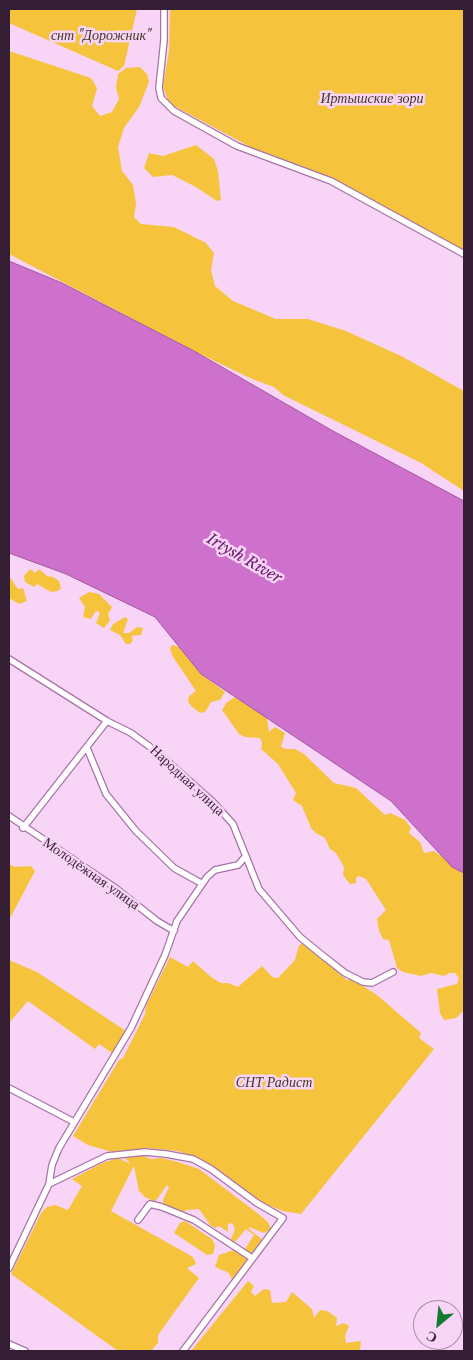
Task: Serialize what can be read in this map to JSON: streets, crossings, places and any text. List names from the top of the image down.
{
  "streets": {
    "street": ["Народная улица", "Молодёжная улица"]
  },
  "water": ["Irtysh River"],
  "parks": ["снт \"Дорожник\"", "Иртышские зори", "СНТ Радист"],
  "north": "bottom left"
}
